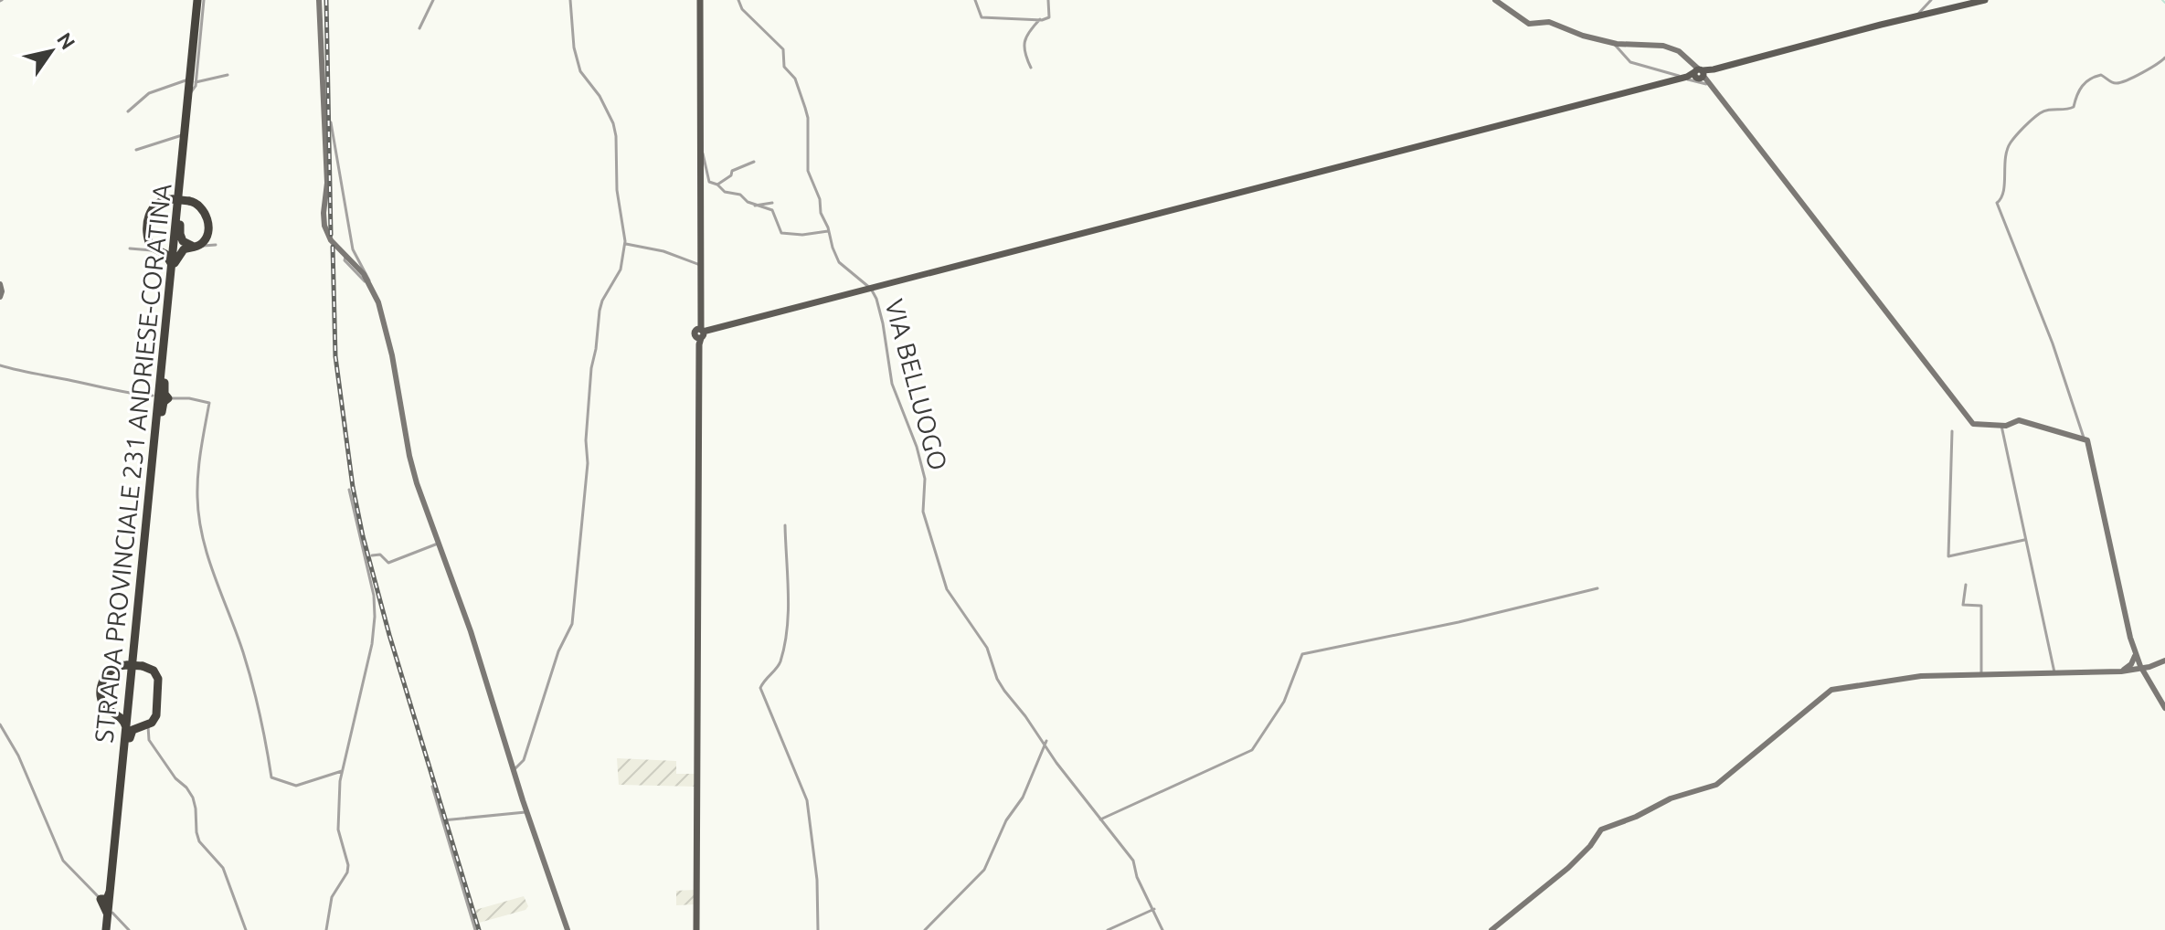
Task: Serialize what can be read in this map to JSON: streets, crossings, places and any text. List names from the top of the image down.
{
  "streets": {
    "highway": ["STRADA PROVINCIALE 231 ANDRIESE-CORATINA"],
    "street": ["VIA BELLUOGO"]
  },
  "north": "top right"
}
